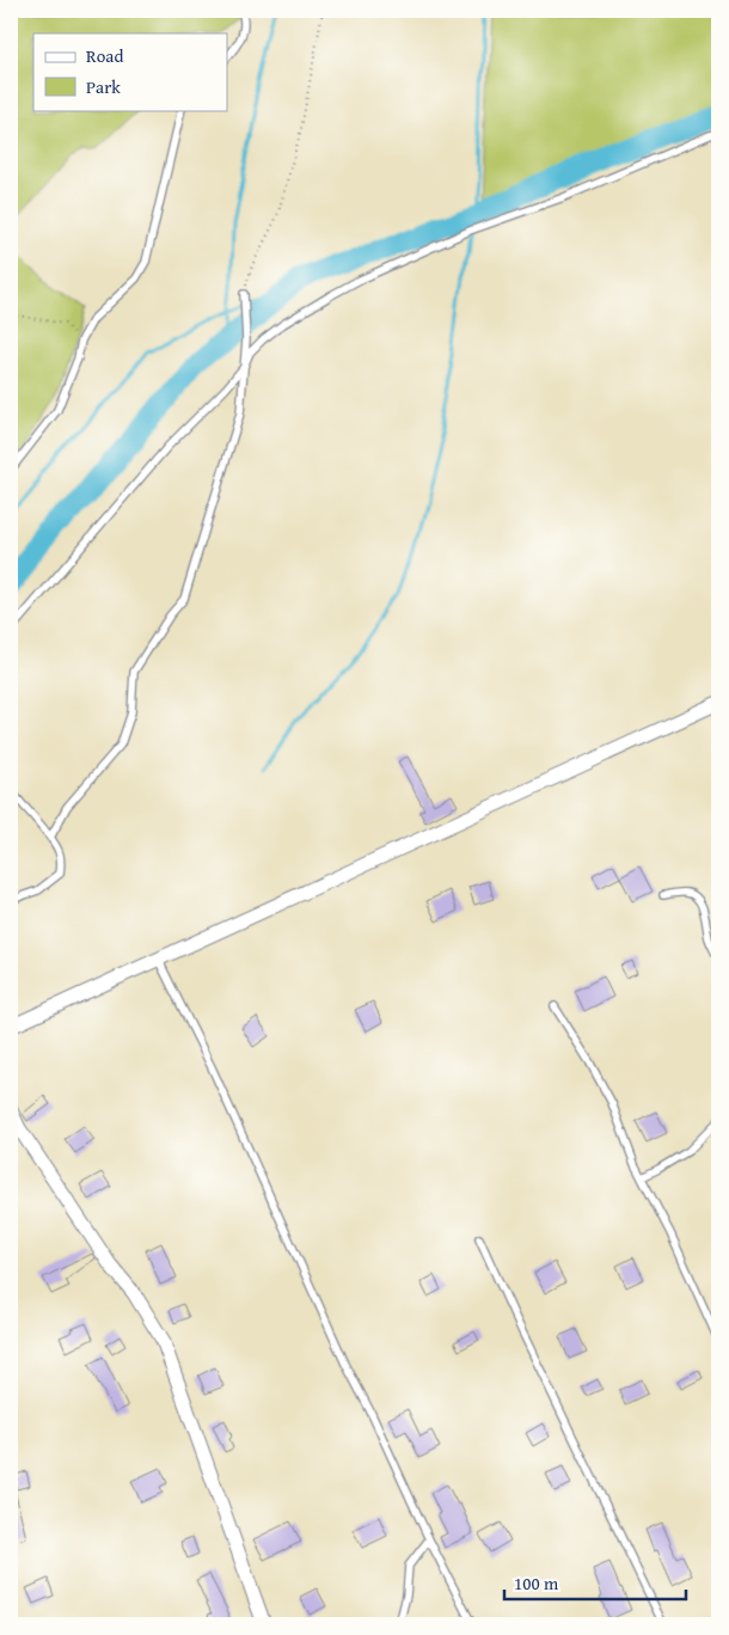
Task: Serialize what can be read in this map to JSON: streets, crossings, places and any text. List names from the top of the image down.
{
  "legend": ["Road", "Park"],
  "scale_bar": "100 m"
}
